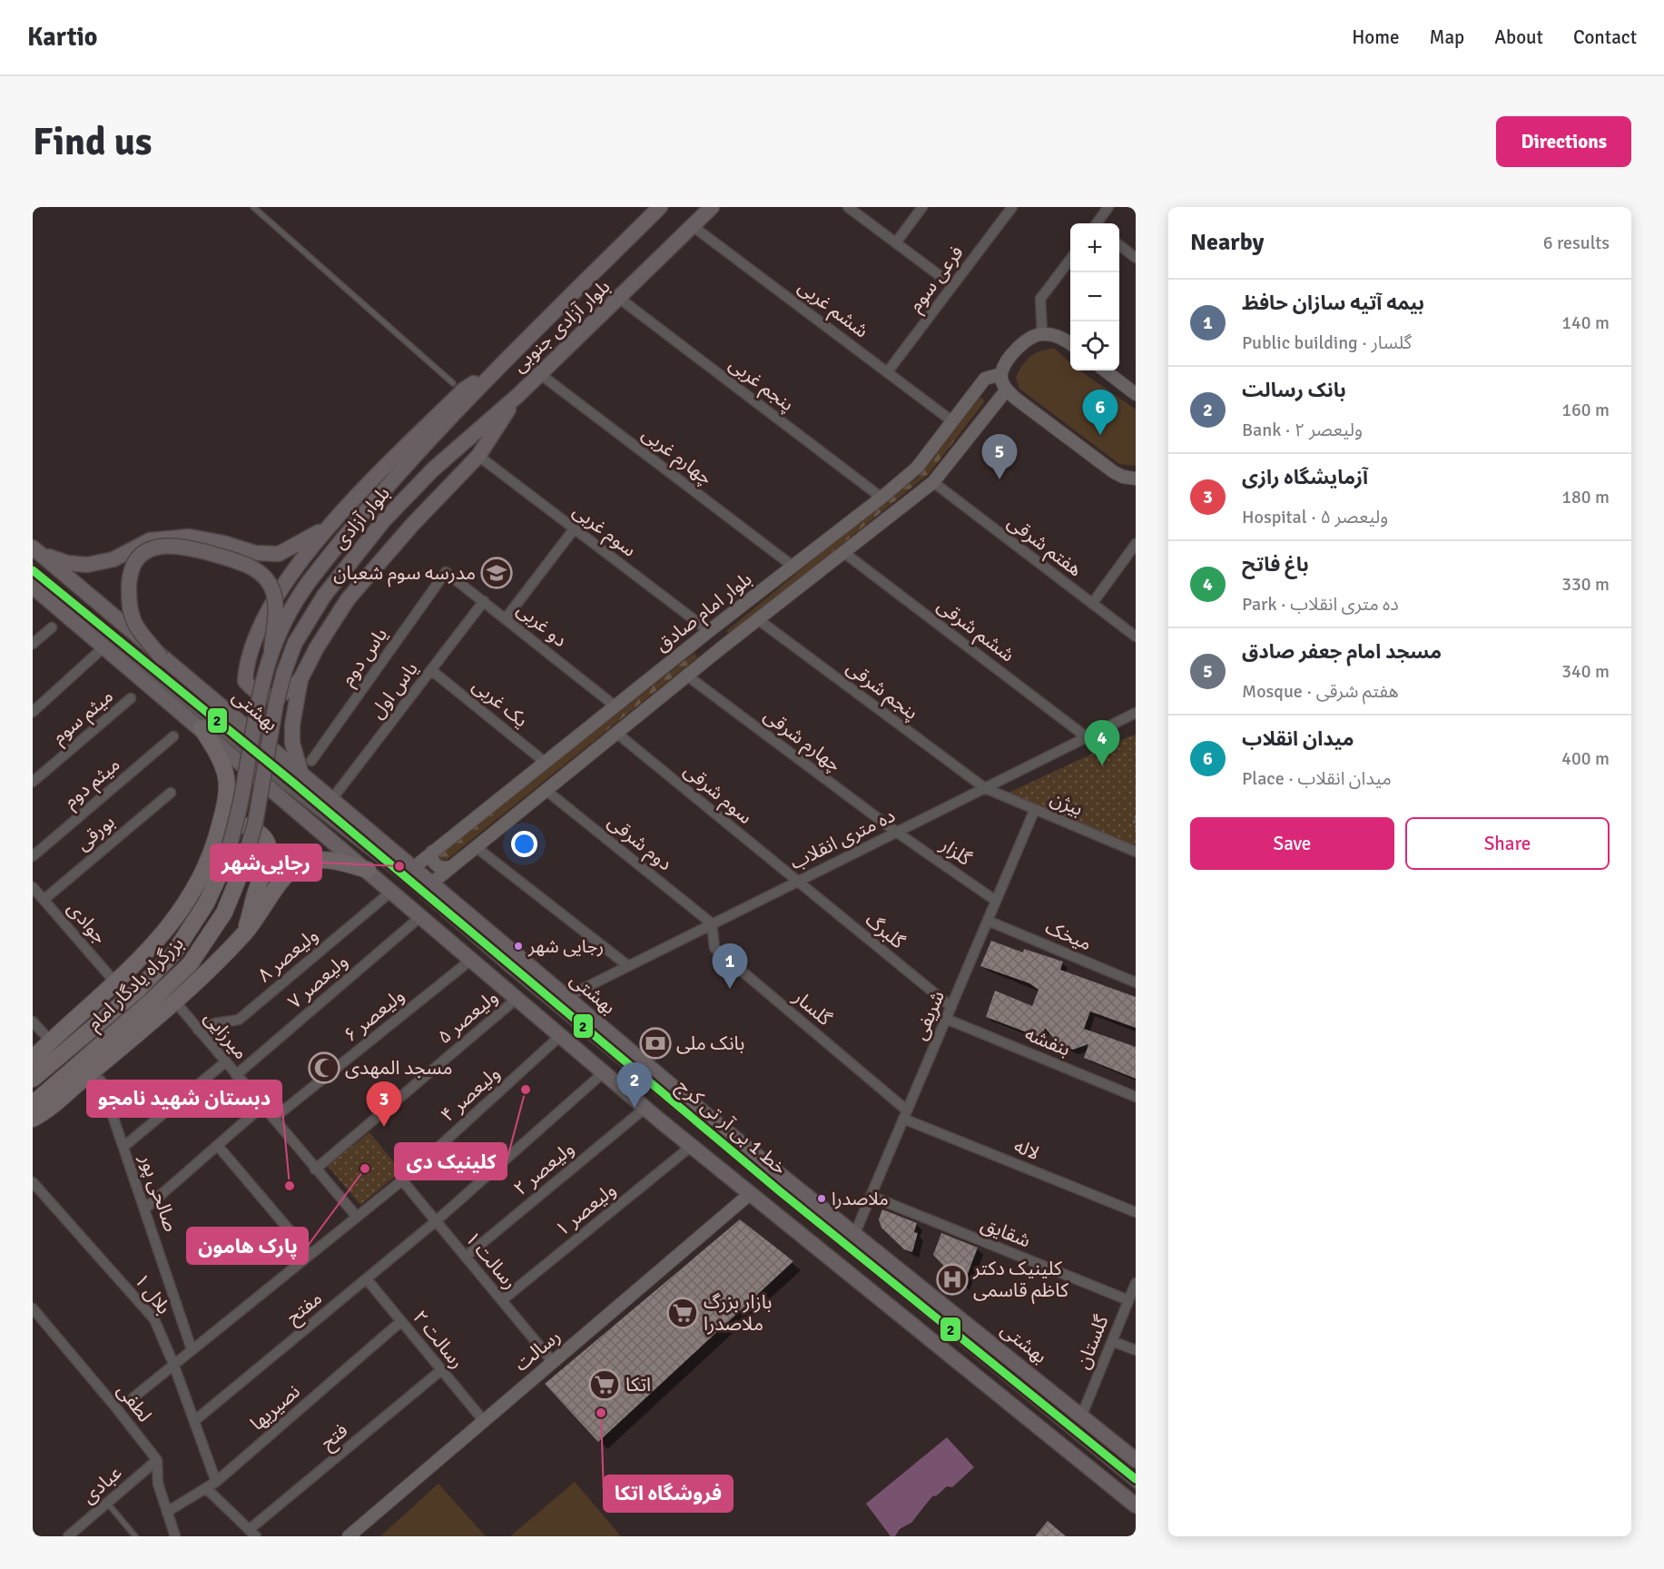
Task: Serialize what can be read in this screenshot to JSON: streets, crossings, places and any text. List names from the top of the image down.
{
  "streets": {
    "highway": ["بزرگراه یادگار امام"],
    "main road": [
      "بلوار آزادی جنوبی",
      "بلوار آزادی",
      "بلوار امام صادق",
      "بهشتى",
      "رسالت"
    ],
    "street": [
      "فرعی سوم",
      "ششم غربی",
      "پنجم غربی",
      "چهارم غربی",
      "سوم غربی",
      "هفتم شرقی",
      "دو غربی",
      "ششم شرقی",
      "یاس دوم",
      "یاس اول",
      "پنجم شرقی",
      "یک غربی",
      "میثم سوم",
      "چهارم شرقی",
      "میثم دوم",
      "سوم شرقی",
      "بیژن",
      "بورقی",
      "ده متری انقلاب",
      "دوم شرقی",
      "گلزار",
      "جوادی",
      "گلبرگ",
      "میخک",
      "ولیعصر ۸",
      "ولیعصر ۷",
      "گلسار",
      "ولیعصر ۶",
      "شریفی",
      "ولیعصر ۵",
      "میرزایی",
      "بنفشه",
      "ولیعصر ۴",
      "لاله",
      "ولیعصر ۲",
      "صالحی پور",
      "ولیعصر ۱",
      "شقایق",
      "رسالت ۱",
      "بلال ۱",
      "مفتح",
      "رسالت ۲",
      "گلستان",
      "لطفی",
      "نصیریها",
      "فتح",
      "عبادی"
    ],
    "lane": ["خط 1 بی آر تی کرج"]
  },
  "crossings": [
    ["فرعی سوم", "ششم غربی"],
    ["ششم غربی", "بلوار آزادی جنوبی"],
    ["ششم غربی", "بلوار امام صادق"],
    ["بلوار آزادی جنوبی", "پنجم غربی"],
    ["بلوار آزادی جنوبی", "چهارم غربی"],
    ["بلوار آزادی جنوبی", "بلوار آزادی"],
    ["پنجم غربی", "بلوار امام صادق"],
    ["چهارم غربی", "بلوار امام صادق"],
    ["بلوار آزادی", "بزرگراه یادگار امام"],
    ["سوم غربی", "بلوار امام صادق"],
    ["هفتم شرقی", "بلوار امام صادق"],
    ["بلوار امام صادق", "دو غربی"],
    ["بلوار امام صادق", "ششم شرقی"],
    ["بلوار امام صادق", "پنجم شرقی"],
    ["بلوار امام صادق", "یک غربی"],
    ["بلوار امام صادق", "بهشتى"],
    ["بلوار امام صادق", "چهارم شرقی"],
    ["بلوار امام صادق", "سوم شرقی"],
    ["بلوار امام صادق", "دوم شرقی"],
    ["دو غربی", "یاس دوم"],
    ["دو غربی", "یاس اول"],
    ["ششم شرقی", "ده متری انقلاب"],
    ["یاس اول", "یک غربی"],
    ["یاس اول", "بهشتى"],
    ["پنجم شرقی", "بیژن"],
    ["پنجم شرقی", "ده متری انقلاب"],
    ["بهشتى", "ده متری انقلاب"],
    ["بهشتى", "شریفی"],
    ["بهشتى", "خط 1 بی آر تی کرج"],
    ["بهشتى", "گلستان"],
    ["چهارم شرقی", "ده متری انقلاب"],
    ["چهارم شرقی", "گلزار"],
    ["سوم شرقی", "ده متری انقلاب"],
    ["سوم شرقی", "گلبرگ"],
    ["بیژن", "ده متری انقلاب"],
    ["بیژن", "شریفی"],
    ["بورقی", "جوادی"],
    ["ده متری انقلاب", "دوم شرقی"],
    ["ده متری انقلاب", "گلزار"],
    ["ده متری انقلاب", "گلبرگ"],
    ["ده متری انقلاب", "گلسار"],
    ["دوم شرقی", "گلسار"],
    ["گلزار", "شریفی"],
    ["گلبرگ", "شریفی"],
    ["میخک", "شریفی"],
    ["ولیعصر ۸", "میرزایی"],
    ["ولیعصر ۷", "میرزایی"],
    ["گلسار", "شریفی"],
    ["گلسار", "لاله"],
    ["ولیعصر ۶", "میرزایی"],
    ["شریفی", "بنفشه"],
    ["شریفی", "لاله"],
    ["شریفی", "شقایق"],
    ["ولیعصر ۵", "میرزایی"],
    ["میرزایی", "ولیعصر ۴"],
    ["ولیعصر ۴", "صالحی پور"],
    ["ولیعصر ۴", "رسالت ۱"],
    ["ولیعصر ۴", "بلال ۱"],
    ["ولیعصر ۲", "رسالت ۱"],
    ["ولیعصر ۱", "رسالت ۱"],
    ["شقایق", "گلستان"],
    ["رسالت ۱", "مفتح"],
    ["رسالت ۱", "رسالت"],
    ["بلال ۱", "مفتح"],
    ["بلال ۱", "نصیریها"],
    ["مفتح", "رسالت ۲"],
    ["رسالت ۲", "رسالت"],
    ["رسالت ۲", "نصیریها"],
    ["رسالت ۲", "فتح"],
    ["لطفی", "عبادی"]
  ],
  "places": {
    "school or university": ["مدرسه سوم شعبان"],
    "other": [
      "رجایی‌شهر",
      "رجایی شهر",
      "کلینیک دی",
      "پارک هامون",
      "دبستان شهید نامجو",
      "ملاصدرا",
      "فروشگاه اتکا"
    ],
    "bank": ["بانک ملی"],
    "mosque": ["مسجد المهدی"],
    "hospital": ["کلینیک دکتر کاظم قاسمی"],
    "supermarket": ["بازار بزرگ ملاصدرا", "اتکا"]
  },
  "lines": ["transit line 2"],
  "page": {
    "header": "Kartio",
    "nav": [
      "Home",
      "Map",
      "About",
      "Contact"
    ],
    "buttons": [
      "Directions",
      ["Save", "Share"]
    ],
    "title": "Find us",
    "heading": ["Nearby", "6 results"],
    "map_buttons": ["+", "−"],
    "list": [
      {
        "mark": "1",
        "name": "بیمه آتیه سازان حافظ",
        "note": "Public building · گلسار",
        "value": "140 m"
      },
      {
        "mark": "2",
        "name": "بانک رسالت",
        "note": "Bank · ولیعصر ۲",
        "value": "160 m"
      },
      {
        "mark": "3",
        "name": "آزمایشگاه رازی",
        "note": "Hospital · ولیعصر ۵",
        "value": "180 m"
      },
      {
        "mark": "4",
        "name": "باغ فاتح",
        "note": "Park · ده متری انقلاب",
        "value": "330 m"
      },
      {
        "mark": "5",
        "name": "مسجد امام جعفر صادق",
        "note": "Mosque · هفتم شرقی",
        "value": "340 m"
      },
      {
        "mark": "6",
        "name": "میدان انقلاب",
        "note": "Place · میدان انقلاب",
        "value": "400 m"
      }
    ],
    "pins": [
      "6",
      "5",
      "4",
      "1",
      "2",
      "3"
    ]
  }
}
